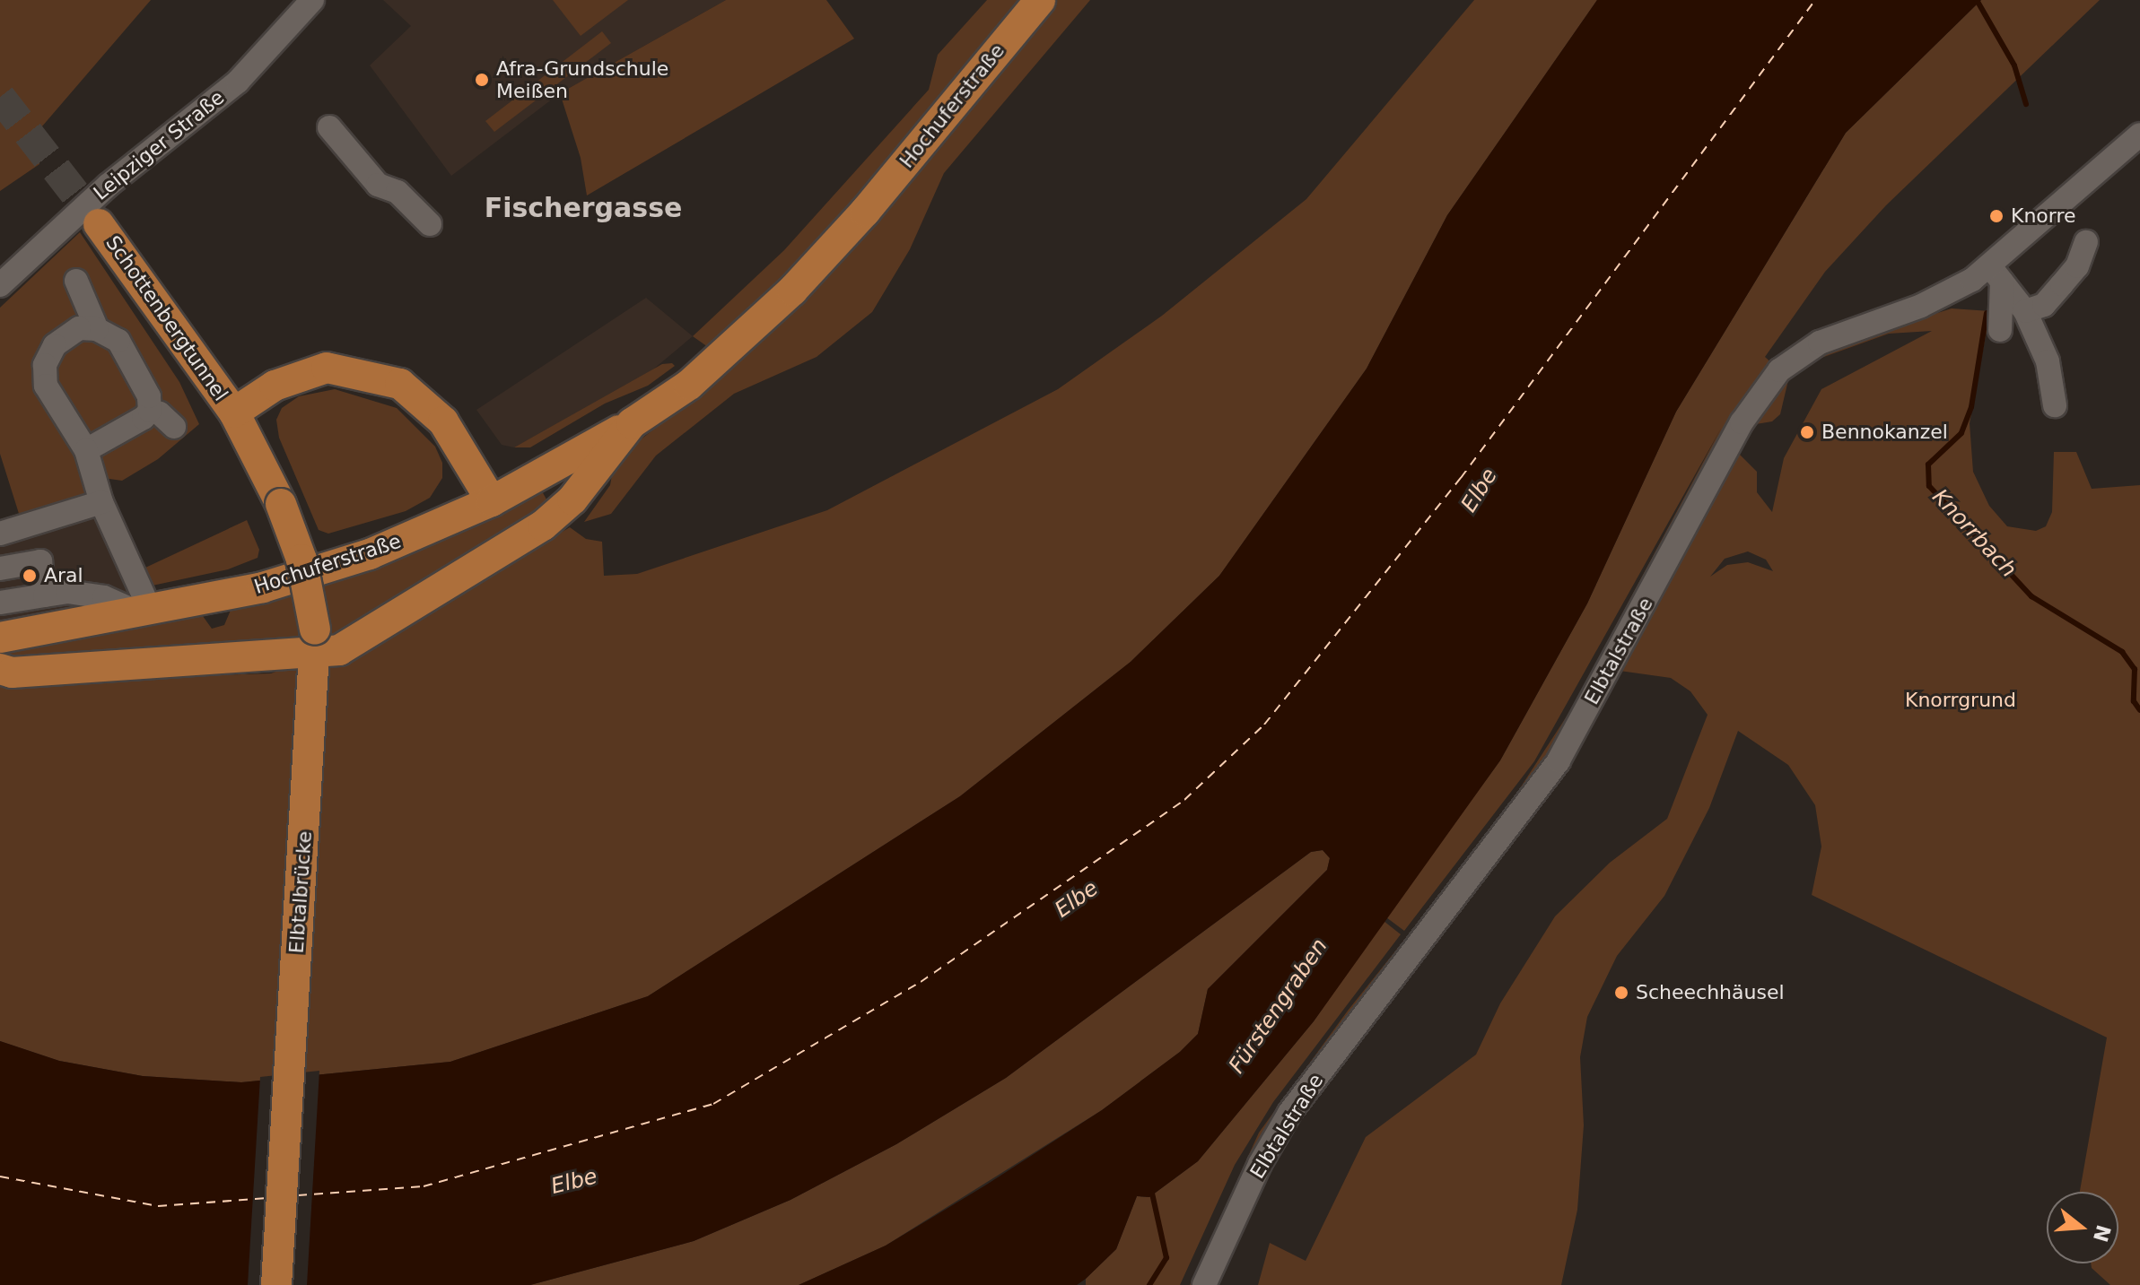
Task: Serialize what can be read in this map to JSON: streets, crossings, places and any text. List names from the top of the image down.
{
  "streets": {
    "main road": ["Hochuferstraße", "Schottenbergtunnel", "Elbtalbrücke"],
    "street": ["Leipziger Straße", "Elbtalstraße"]
  },
  "crossings": [
    ["Schottenbergtunnel", "Elbtalbrücke"]
  ],
  "districts": ["Fischergasse"],
  "water": ["Elbe", "Knorrbach", "Fürstengraben"],
  "parks": ["Knorrgrund"],
  "places": [
    "Afra-Grundschule Meißen",
    "Knorre",
    "Bennokanzel",
    "Aral",
    "Scheechhäusel"
  ],
  "north": "right"
}
